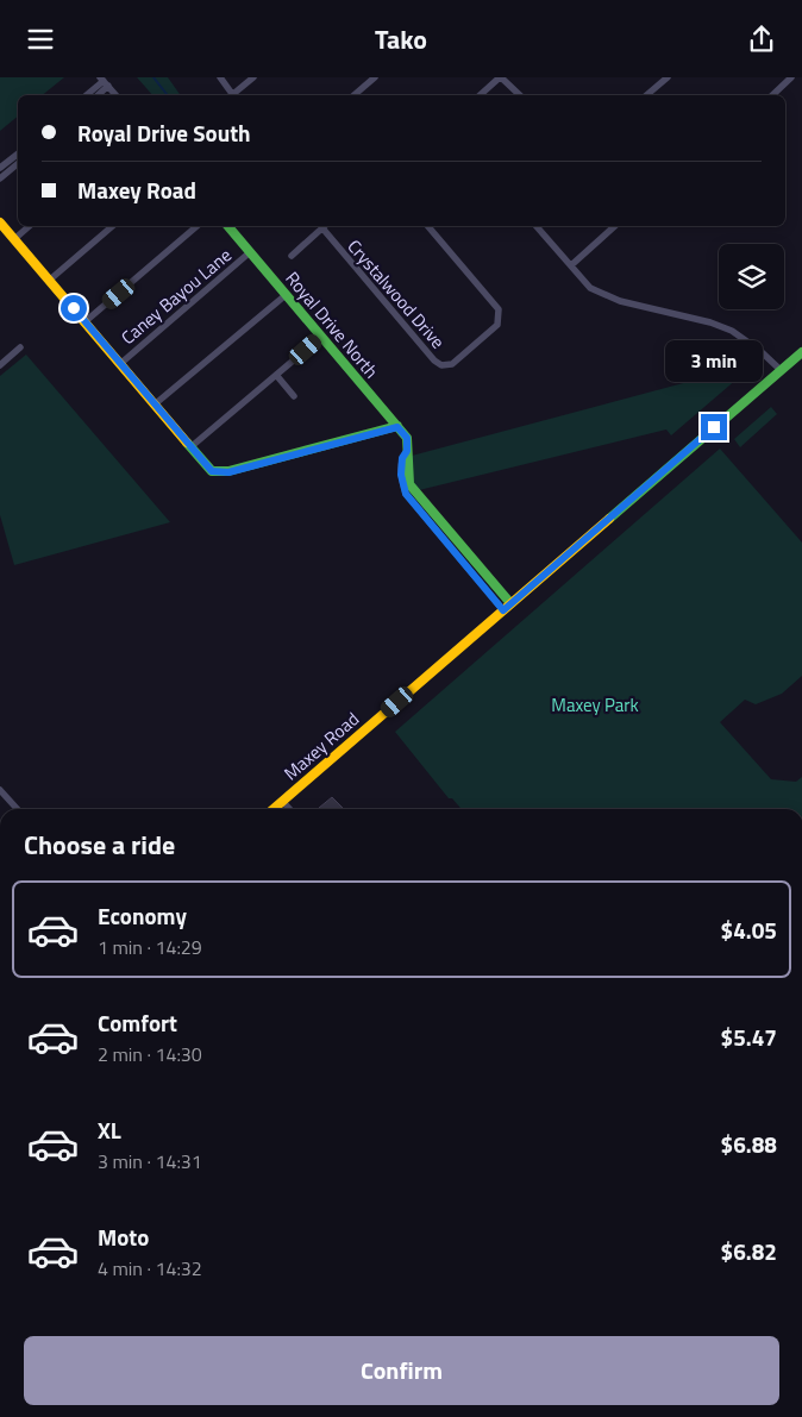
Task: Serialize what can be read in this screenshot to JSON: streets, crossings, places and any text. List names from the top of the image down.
{
  "streets": {
    "street": [
      "Crystalwood Drive",
      "Caney Bayou Lane",
      "Royal Drive North",
      "Maxey Road"
    ]
  },
  "crossings": [
    ["Caney Bayou Lane", "Royal Drive North"],
    ["Royal Drive North", "Maxey Road"]
  ],
  "parks": ["Maxey Park"],
  "page": {
    "header": "Tako",
    "banner": ["Royal Drive South", "Maxey Road"],
    "bubble": "3 min",
    "heading": "Choose a ride",
    "list": [
      {
        "name": "Economy",
        "note": "1 min · 14:29",
        "value": "$4.05"
      },
      {
        "name": "Comfort",
        "note": "2 min · 14:30",
        "value": "$5.47"
      },
      {
        "name": "XL",
        "note": "3 min · 14:31",
        "value": "$6.88"
      },
      {
        "name": "Moto",
        "note": "4 min · 14:32",
        "value": "$6.82"
      }
    ],
    "buttons": "Confirm"
  }
}
